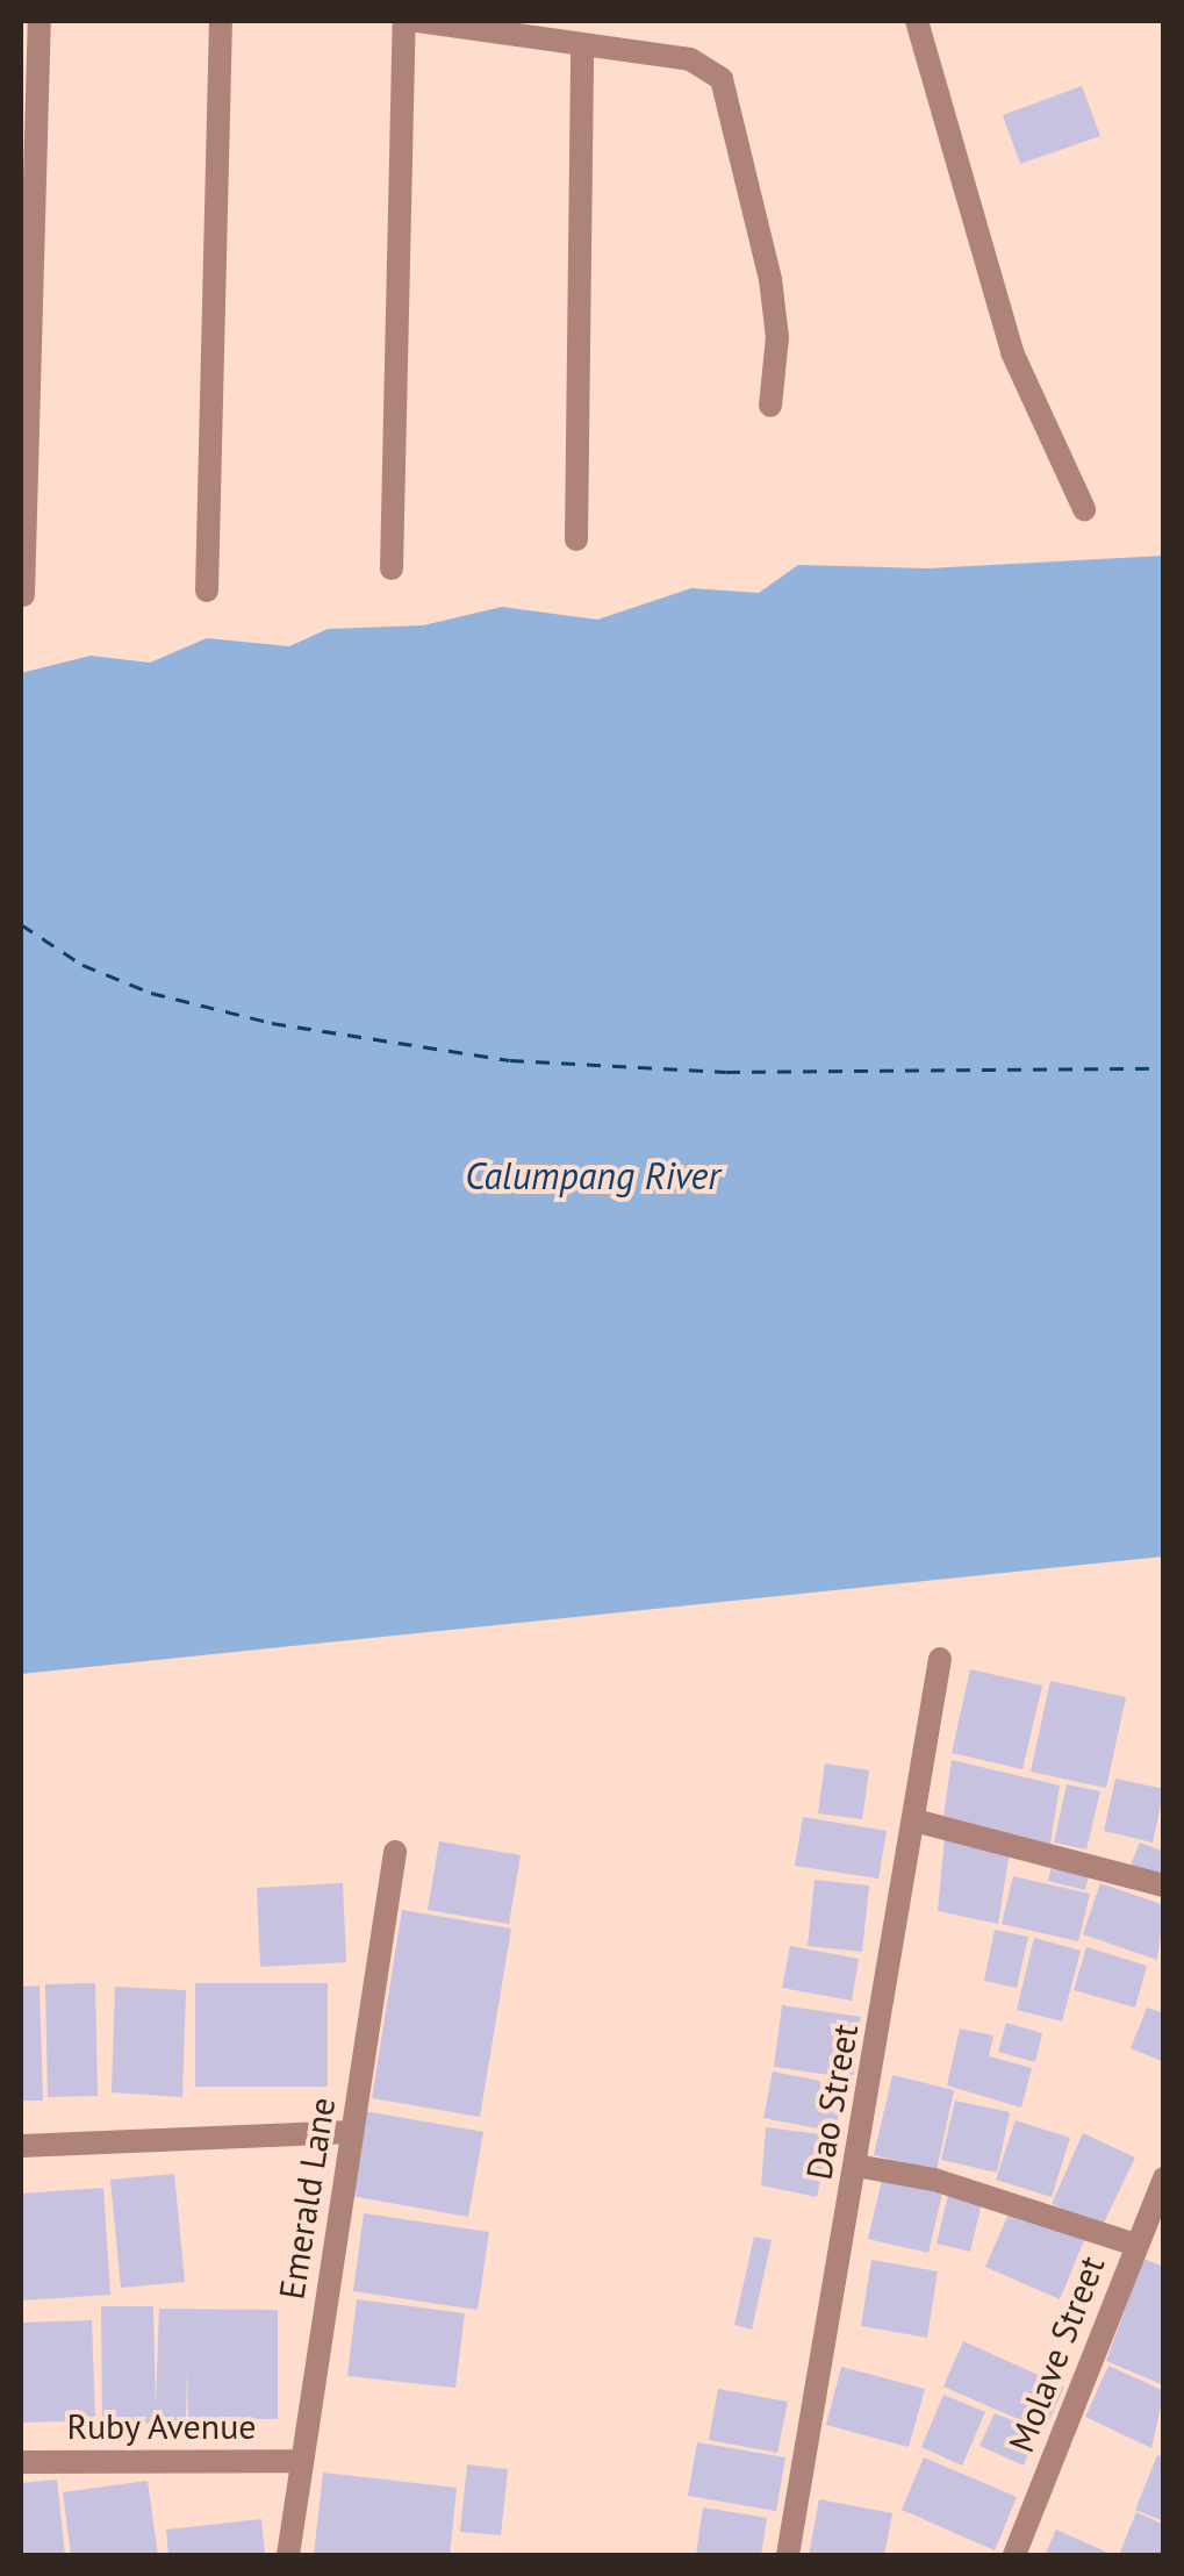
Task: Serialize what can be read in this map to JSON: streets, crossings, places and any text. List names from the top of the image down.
{
  "streets": {
    "street": [
      "Dao Street",
      "Emerald Lane",
      "Molave Street",
      "Ruby Avenue"
    ]
  },
  "crossings": [
    ["Emerald Lane", "Ruby Avenue"]
  ],
  "water": ["Calumpang River"]
}
